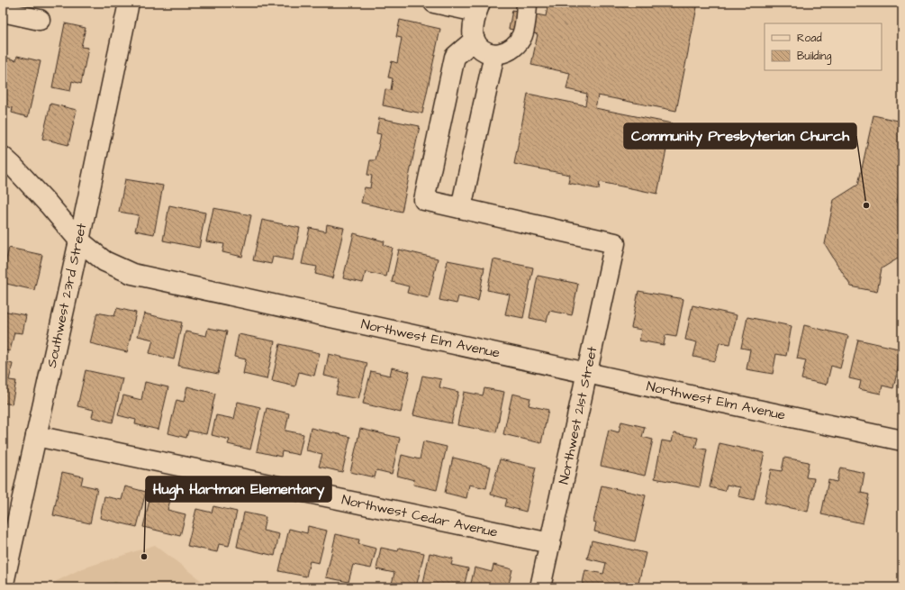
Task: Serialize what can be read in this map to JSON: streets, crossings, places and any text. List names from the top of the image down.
{
  "streets": {
    "street": [
      "Southwest 23rd Street",
      "Northwest Elm Avenue",
      "Northwest 21st Street",
      "Northwest Cedar Avenue"
    ]
  },
  "crossings": [
    ["Southwest 23rd Street", "Northwest Elm Avenue"],
    ["Southwest 23rd Street", "Northwest Cedar Avenue"],
    ["Northwest Elm Avenue", "Northwest 21st Street"],
    ["Northwest 21st Street", "Northwest Cedar Avenue"]
  ],
  "places": ["Community Presbyterian Church", "Hugh Hartman Elementary"],
  "legend": ["Road", "Building"]
}
